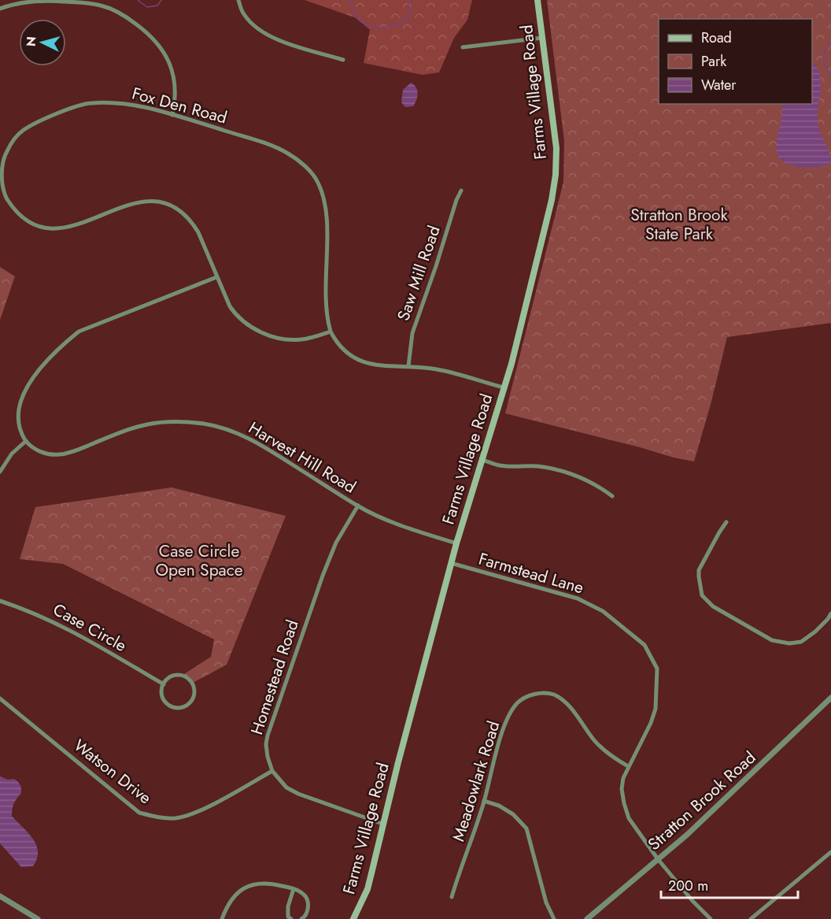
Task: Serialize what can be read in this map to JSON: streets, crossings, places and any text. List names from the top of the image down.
{
  "streets": {
    "main road": ["Farms Village Road"],
    "street": [
      "Fox Den Road",
      "Saw Mill Road",
      "Harvest Hill Road",
      "Farmstead Lane",
      "Case Circle",
      "Homestead Road",
      "Watson Drive",
      "Meadowlark Road",
      "Stratton Brook Road"
    ]
  },
  "crossings": [
    ["Farms Village Road", "Fox Den Road"],
    ["Farms Village Road", "Harvest Hill Road"],
    ["Farms Village Road", "Farmstead Lane"],
    ["Farms Village Road", "Homestead Road"],
    ["Fox Den Road", "Saw Mill Road"],
    ["Harvest Hill Road", "Homestead Road"],
    ["Farmstead Lane", "Meadowlark Road"],
    ["Farmstead Lane", "Stratton Brook Road"],
    ["Homestead Road", "Watson Drive"]
  ],
  "parks": ["Stratton Brook State Park", "Case Circle Open Space"],
  "legend": ["Road", "Park", "Water"],
  "scale_bar": "200 m",
  "north": "left"
}
